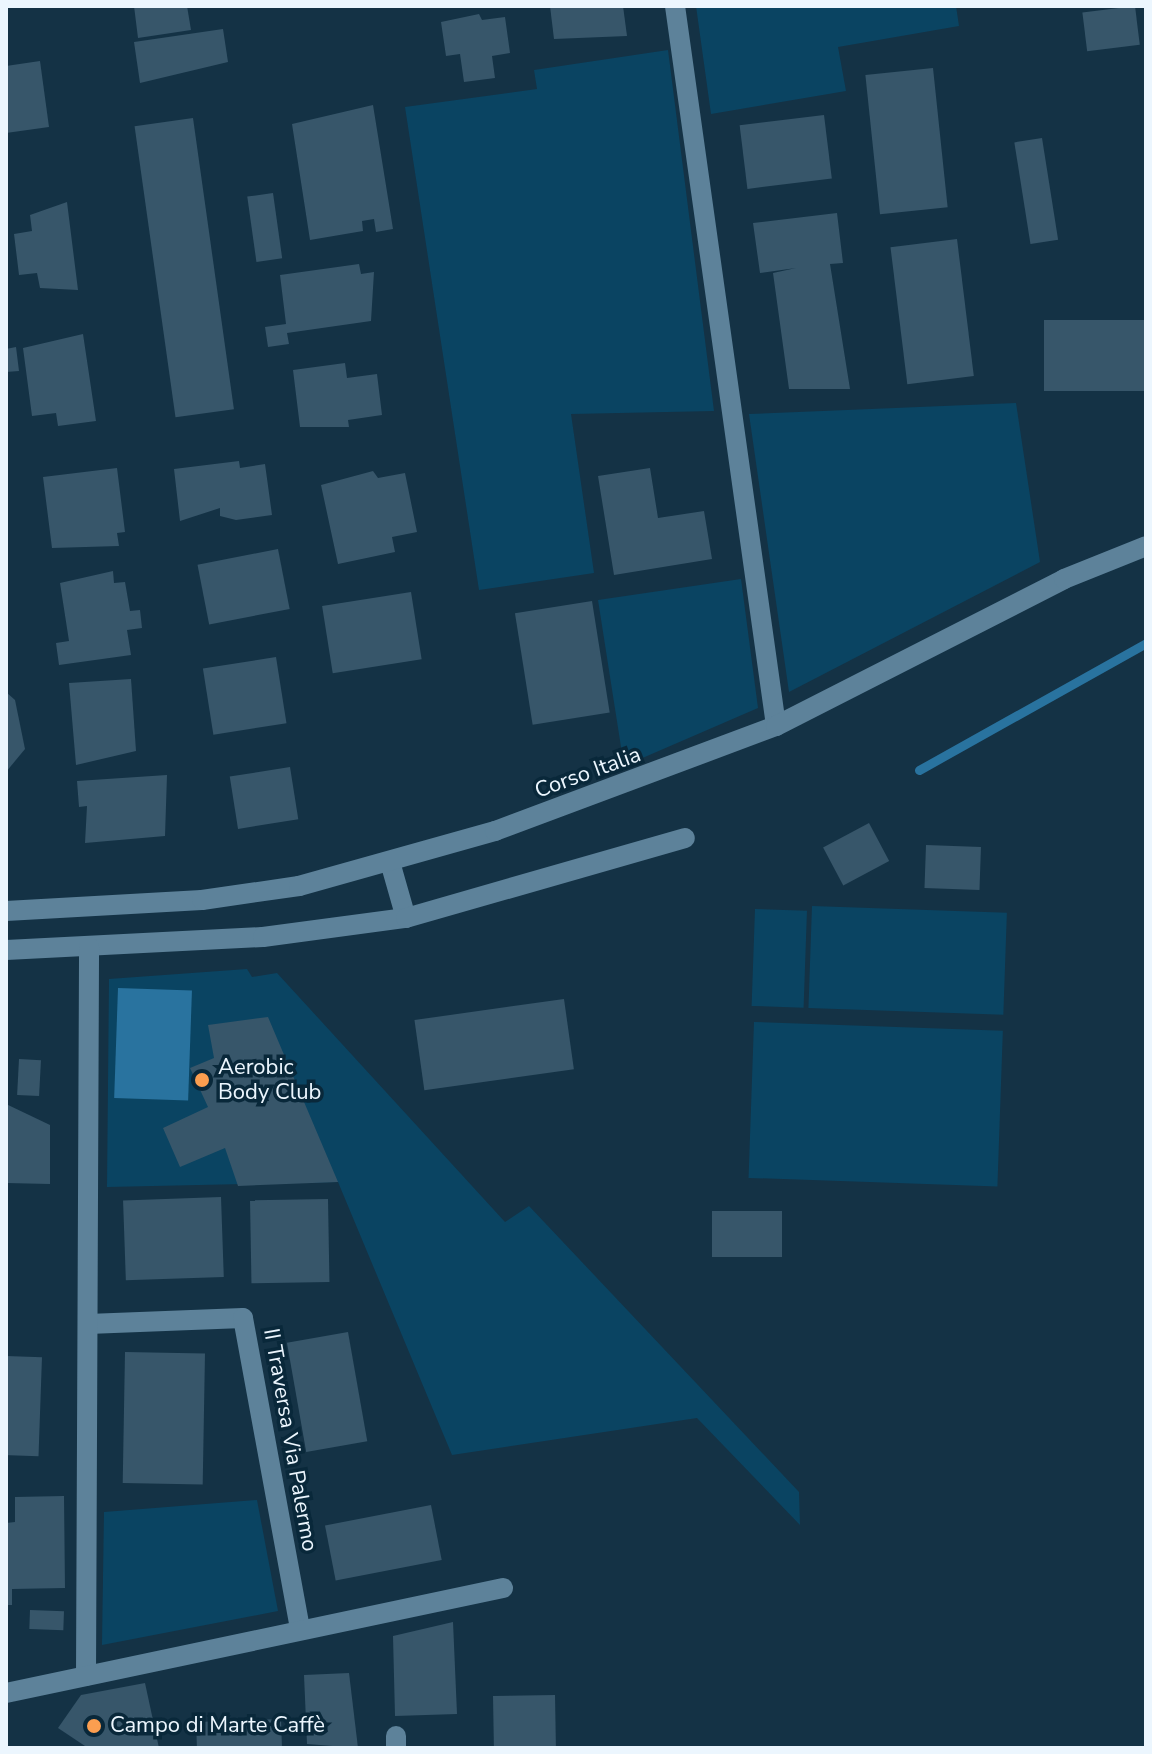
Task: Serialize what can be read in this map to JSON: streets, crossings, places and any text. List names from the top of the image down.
{
  "streets": {
    "street": ["Corso Italia", "II Traversa Via Palermo"]
  },
  "places": ["Aerobic Body Club", "Campo di Marte Caffè"]
}
